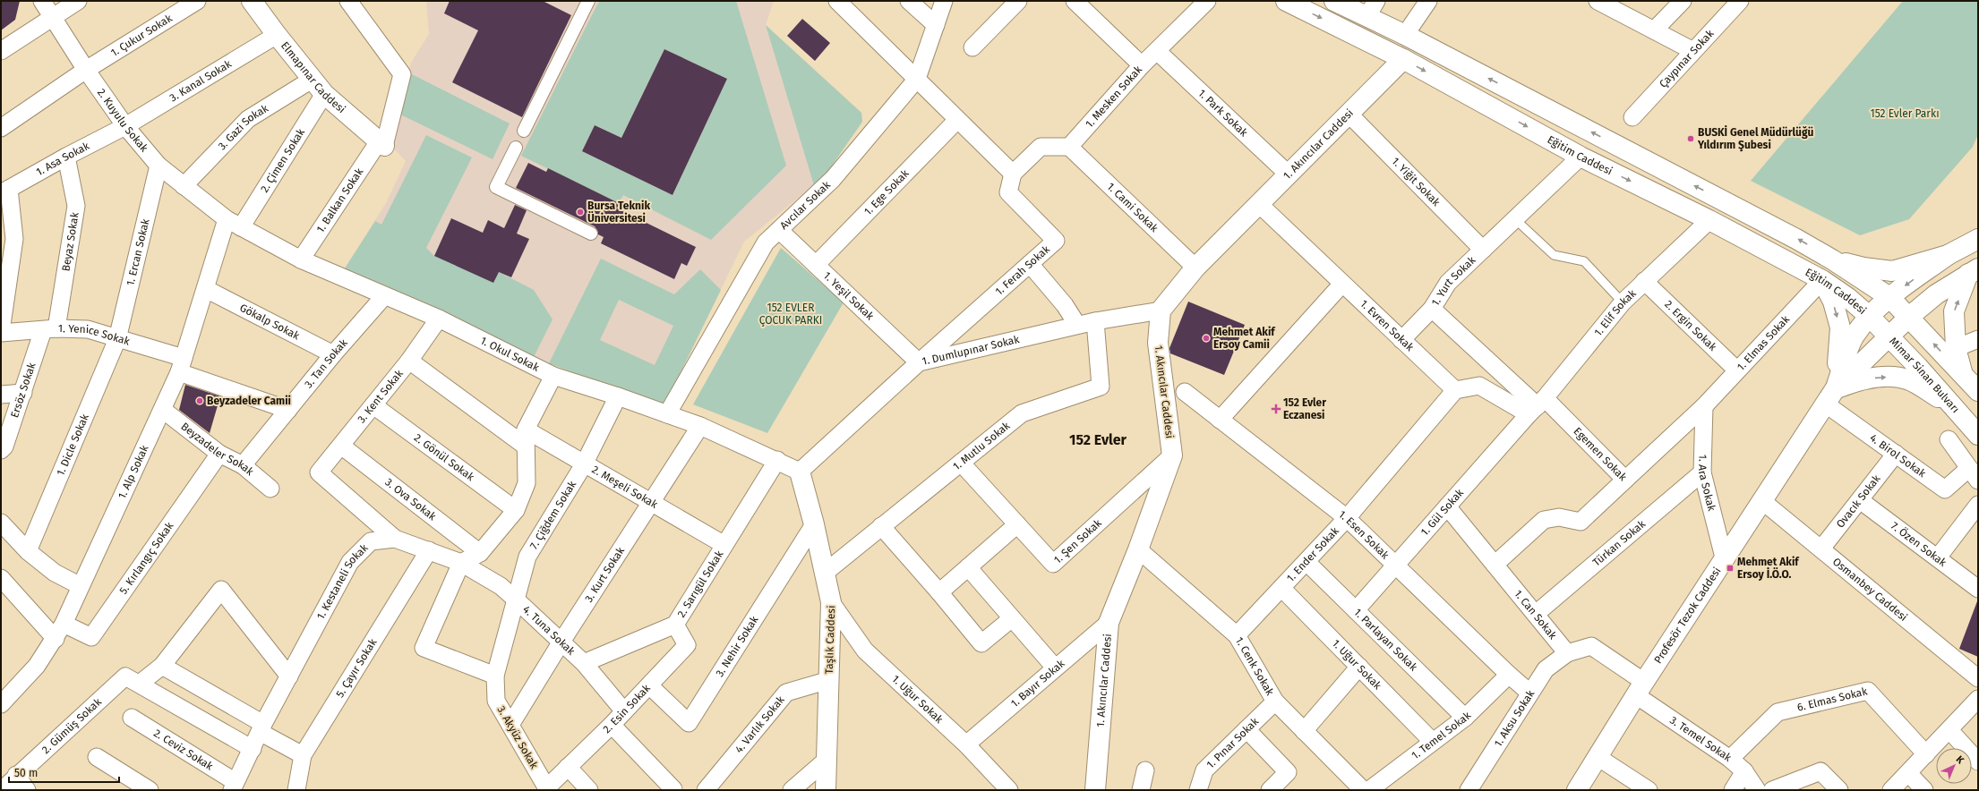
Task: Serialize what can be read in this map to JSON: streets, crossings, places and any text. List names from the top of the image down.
{
  "streets": {
    "main road": [
      "Elmapınar Caddesi",
      "1. Akıncılar Caddesi",
      "Eğitim Caddesi",
      "Mimar Sinan Bulvarı",
      "Profesör Tezok Caddesi",
      "Taşlık Caddesi"
    ],
    "street": [
      "1. Çukur Sokak",
      "Çaypınar Sokak",
      "3. Kanal Sokak",
      "1. Mesken Sokak",
      "1. Park Sokak",
      "2. Kuyulu Sokak",
      "3. Gazi Sokak",
      "1. Asa Sokak",
      "2. Çimen Sokak",
      "1. Yiğit Sokak",
      "1. Ege Sokak",
      "1. Balkan Sokak",
      "Avcılar Sokak",
      "1. Cami Sokak",
      "Beyaz Sokak",
      "1. Ercan Sokak",
      "1. Ferah Sokak",
      "1. Yurt Sokak",
      "1. Yeşil Sokak",
      "1. Elif Sokak",
      "Gökalp Sokak",
      "1. Evren Sokak",
      "2. Ergin Sokak",
      "1. Yenice Sokak",
      "1. Elmas Sokak",
      "1. Dumlupınar Sokak",
      "1. Okul Sokak",
      "3. Tan Sokak",
      "Ersöz Sokak",
      "3. Kent Sokak",
      "1. Dicle Sokak",
      "1. Mutlu Sokak",
      "Beyzadeler Sokak",
      "Egemen Sokak",
      "4. Birol Sokak",
      "2. Gönül Sokak",
      "1. Alp Sokak",
      "1. Ara Sokak",
      "2. Meşeli Sokak",
      "3. Ova Sokak",
      "Ovacık Sokak",
      "1. Gül Sokak",
      "7. Çiğdem Sokak",
      "1. Esen Sokak",
      "1. Şen Sokak",
      "Türkan Sokak",
      "7. Özen Sokak",
      "1. Ender Sokak",
      "5. Kırlangıç Sokak",
      "3. Kurt Sokak",
      "1. Kestaneli Sokak",
      "2. Sarıgül Sokak",
      "Osmanbey Caddesi",
      "1. Can Sokak",
      "4. Tuna Sokak",
      "1. Parlayan Sokak",
      "3. Nehir Sokak",
      "1. Uğur Sokak",
      "1. Cenk Sokak",
      "5. Çayır Sokak",
      "1. Bayır Sokak",
      "6. Elmas Sokak",
      "2. Esin Sokak",
      "1. Aksu Sokak",
      "4. Varlık Sokak",
      "2. Gümüş Sokak",
      "1. Temel Sokak",
      "3. Akyüz Sokak",
      "3. Temel Sokak",
      "1. Pınar Sokak",
      "2. Ceviz Sokak"
    ]
  },
  "crossings": [
    ["1. Çukur Sokak", "2. Kuyulu Sokak"],
    ["Elmapınar Caddesi", "3. Kanal Sokak"],
    ["Elmapınar Caddesi", "3. Gazi Sokak"],
    ["Elmapınar Caddesi", "2. Çimen Sokak"],
    ["Elmapınar Caddesi", "1. Balkan Sokak"],
    ["3. Kanal Sokak", "2. Kuyulu Sokak"],
    ["3. Kanal Sokak", "1. Asa Sokak"],
    ["1. Mesken Sokak", "1. Park Sokak"],
    ["1. Mesken Sokak", "1. Cami Sokak"],
    ["1. Park Sokak", "1. Akıncılar Caddesi"],
    ["2. Kuyulu Sokak", "3. Gazi Sokak"],
    ["2. Kuyulu Sokak", "1. Asa Sokak"],
    ["2. Kuyulu Sokak", "2. Çimen Sokak"],
    ["2. Kuyulu Sokak", "1. Ercan Sokak"],
    ["2. Kuyulu Sokak", "1. Okul Sokak"],
    ["2. Kuyulu Sokak", "1. Alp Sokak"],
    ["3. Gazi Sokak", "2. Çimen Sokak"],
    ["1. Akıncılar Caddesi", "Eğitim Caddesi"],
    ["1. Akıncılar Caddesi", "1. Yiğit Sokak"],
    ["1. Akıncılar Caddesi", "1. Cami Sokak"],
    ["1. Akıncılar Caddesi", "1. Evren Sokak"],
    ["1. Akıncılar Caddesi", "1. Dumlupınar Sokak"],
    ["1. Akıncılar Caddesi", "1. Şen Sokak"],
    ["1. Akıncılar Caddesi", "1. Cenk Sokak"],
    ["1. Akıncılar Caddesi", "1. Bayır Sokak"],
    ["Eğitim Caddesi", "1. Yurt Sokak"],
    ["Eğitim Caddesi", "1. Elif Sokak"],
    ["Eğitim Caddesi", "1. Elmas Sokak"],
    ["Eğitim Caddesi", "Mimar Sinan Bulvarı"],
    ["1. Asa Sokak", "Beyaz Sokak"],
    ["2. Çimen Sokak", "1. Okul Sokak"],
    ["2. Çimen Sokak", "1. Alp Sokak"],
    ["1. Yiğit Sokak", "1. Yurt Sokak"],
    ["1. Ege Sokak", "1. Yeşil Sokak"],
    ["1. Balkan Sokak", "1. Okul Sokak"],
    ["Avcılar Sokak", "1. Yeşil Sokak"],
    ["Avcılar Sokak", "1. Okul Sokak"],
    ["Beyaz Sokak", "1. Yenice Sokak"],
    ["Beyaz Sokak", "Ersöz Sokak"],
    ["1. Ercan Sokak", "1. Yenice Sokak"],
    ["1. Ercan Sokak", "1. Dicle Sokak"],
    ["1. Ferah Sokak", "1. Yeşil Sokak"],
    ["1. Ferah Sokak", "1. Dumlupınar Sokak"],
    ["1. Yurt Sokak", "1. Elif Sokak"],
    ["1. Yurt Sokak", "Egemen Sokak"],
    ["1. Yurt Sokak", "1. Gül Sokak"],
    ["1. Yeşil Sokak", "1. Dumlupınar Sokak"],
    ["1. Elif Sokak", "2. Ergin Sokak"],
    ["1. Elif Sokak", "Egemen Sokak"],
    ["1. Elif Sokak", "1. Gül Sokak"],
    ["Gökalp Sokak", "3. Tan Sokak"],
    ["Gökalp Sokak", "1. Alp Sokak"],
    ["1. Evren Sokak", "1. Ender Sokak"],
    ["2. Ergin Sokak", "1. Elmas Sokak"],
    ["1. Yenice Sokak", "3. Tan Sokak"],
    ["1. Yenice Sokak", "Ersöz Sokak"],
    ["1. Yenice Sokak", "1. Dicle Sokak"],
    ["1. Yenice Sokak", "1. Alp Sokak"],
    ["1. Elmas Sokak", "Egemen Sokak"],
    ["1. Elmas Sokak", "1. Ara Sokak"],
    ["1. Dumlupınar Sokak", "1. Okul Sokak"],
    ["1. Dumlupınar Sokak", "1. Mutlu Sokak"],
    ["1. Dumlupınar Sokak", "Taşlık Caddesi"],
    ["1. Okul Sokak", "3. Tan Sokak"],
    ["1. Okul Sokak", "3. Kent Sokak"],
    ["1. Okul Sokak", "1. Alp Sokak"],
    ["1. Okul Sokak", "7. Çiğdem Sokak"],
    ["1. Okul Sokak", "3. Kurt Sokak"],
    ["1. Okul Sokak", "2. Sarıgül Sokak"],
    ["1. Okul Sokak", "Taşlık Caddesi"],
    ["3. Tan Sokak", "Beyzadeler Sokak"],
    ["3. Kent Sokak", "2. Gönül Sokak"],
    ["3. Kent Sokak", "3. Ova Sokak"],
    ["3. Kent Sokak", "1. Kestaneli Sokak"],
    ["1. Mutlu Sokak", "1. Şen Sokak"],
    ["1. Mutlu Sokak", "Taşlık Caddesi"],
    ["Beyzadeler Sokak", "1. Alp Sokak"],
    ["Beyzadeler Sokak", "5. Kırlangıç Sokak"],
    ["Egemen Sokak", "1. Ara Sokak"],
    ["Egemen Sokak", "1. Gül Sokak"],
    ["4. Birol Sokak", "Ovacık Sokak"],
    ["4. Birol Sokak", "Profesör Tezok Caddesi"],
    ["1. Alp Sokak", "5. Kırlangıç Sokak"],
    ["1. Ara Sokak", "Türkan Sokak"],
    ["1. Ara Sokak", "Profesör Tezok Caddesi"],
    ["2. Meşeli Sokak", "7. Çiğdem Sokak"],
    ["2. Meşeli Sokak", "3. Kurt Sokak"],
    ["2. Meşeli Sokak", "2. Sarıgül Sokak"],
    ["Ovacık Sokak", "7. Özen Sokak"],
    ["Ovacık Sokak", "Osmanbey Caddesi"],
    ["1. Gül Sokak", "1. Esen Sokak"],
    ["1. Gül Sokak", "1. Can Sokak"],
    ["1. Gül Sokak", "1. Parlayan Sokak"],
    ["7. Çiğdem Sokak", "4. Tuna Sokak"],
    ["7. Çiğdem Sokak", "3. Akyüz Sokak"],
    ["1. Esen Sokak", "1. Ender Sokak"],
    ["1. Esen Sokak", "1. Aksu Sokak"],
    ["1. Esen Sokak", "1. Temel Sokak"],
    ["Türkan Sokak", "1. Can Sokak"],
    ["1. Ender Sokak", "1. Parlayan Sokak"],
    ["1. Ender Sokak", "1. Uğur Sokak"],
    ["1. Ender Sokak", "1. Cenk Sokak"],
    ["3. Kurt Sokak", "4. Tuna Sokak"],
    ["3. Kurt Sokak", "3. Akyüz Sokak"],
    ["1. Kestaneli Sokak", "4. Tuna Sokak"],
    ["1. Kestaneli Sokak", "5. Çayır Sokak"],
    ["1. Kestaneli Sokak", "2. Gümüş Sokak"],
    ["1. Kestaneli Sokak", "2. Ceviz Sokak"],
    ["2. Sarıgül Sokak", "4. Tuna Sokak"],
    ["2. Sarıgül Sokak", "2. Esin Sokak"],
    ["Osmanbey Caddesi", "Profesör Tezok Caddesi"],
    ["1. Can Sokak", "1. Aksu Sokak"],
    ["Profesör Tezok Caddesi", "3. Temel Sokak"],
    ["4. Tuna Sokak", "2. Esin Sokak"],
    ["4. Tuna Sokak", "3. Akyüz Sokak"],
    ["Taşlık Caddesi", "3. Nehir Sokak"],
    ["Taşlık Caddesi", "1. Uğur Sokak"],
    ["Taşlık Caddesi", "4. Varlık Sokak"],
    ["1. Parlayan Sokak", "1. Temel Sokak"],
    ["3. Nehir Sokak", "2. Esin Sokak"],
    ["1. Uğur Sokak", "1. Bayır Sokak"],
    ["1. Uğur Sokak", "1. Temel Sokak"],
    ["1. Cenk Sokak", "1. Temel Sokak"],
    ["1. Cenk Sokak", "1. Pınar Sokak"],
    ["6. Elmas Sokak", "3. Temel Sokak"],
    ["2. Esin Sokak", "3. Akyüz Sokak"]
  ],
  "districts": ["152 Evler"],
  "parks": ["152 Evler Parkı", "152 EVLER ÇOCUK PARKI"],
  "places": {
    "other": [
      "BUSKİ Genel Müdürlüğü Yıldırım Şubesi",
      "Bursa Teknik Üniversitesi",
      "Mehmet Akif Ersoy Camii",
      "Beyzadeler Camii"
    ],
    "health": ["152 Evler Eczanesi"],
    "transit": ["Mehmet Akif Ersoy İ.Ö.O."]
  },
  "scale_bar": "50 m",
  "north": "top right"
}
